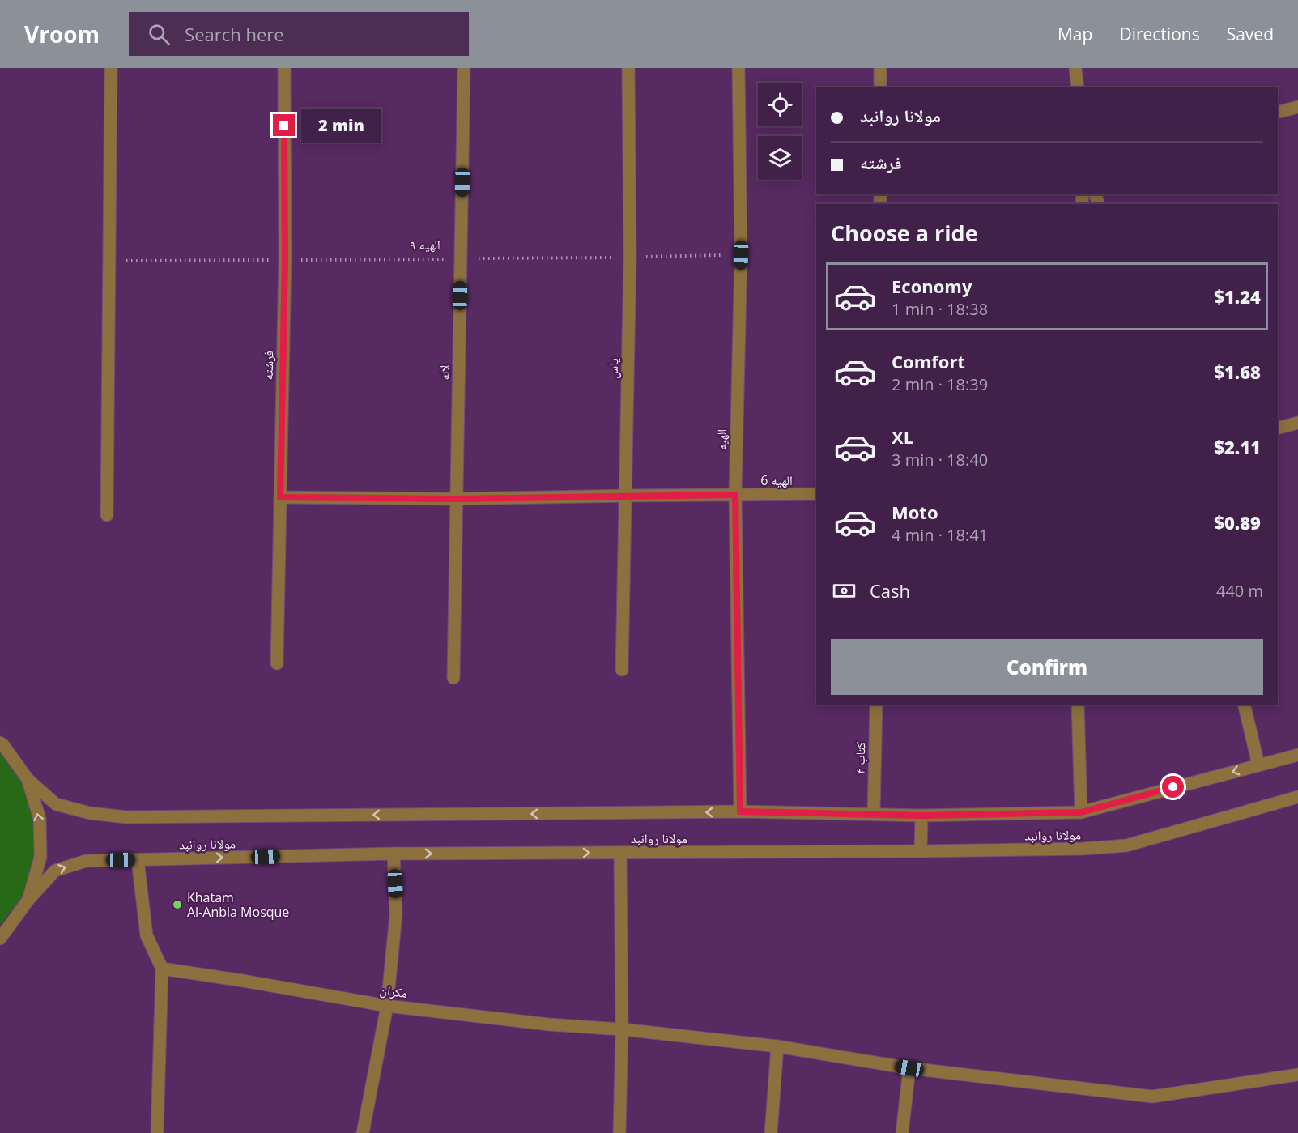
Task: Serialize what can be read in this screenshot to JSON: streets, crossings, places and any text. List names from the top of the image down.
{
  "streets": {
    "street": [
      "فرشته",
      "یاس",
      "لاله",
      "الهیه",
      "الهیه 6",
      "کتاب ۴",
      "مولانا روانبد",
      "مکران"
    ],
    "path": ["الهیه ۹"]
  },
  "crossings": [
    ["الهیه ۹", "فرشته"],
    ["الهیه ۹", "یاس"],
    ["الهیه ۹", "لاله"],
    ["الهیه ۹", "الهیه"],
    ["الهیه", "الهیه 6"],
    ["الهیه", "مولانا روانبد"],
    ["کتاب ۴", "مولانا روانبد"]
  ],
  "places": ["Khatam Al-Anbia Mosque"],
  "page": {
    "header": "Vroom",
    "search": "Search here",
    "nav": ["Map", "Directions", "Saved"],
    "banner": ["مولانا روانبد", "فرشته"],
    "bubble": "2 min",
    "heading": "Choose a ride",
    "list": [
      {
        "name": "Economy",
        "note": "1 min · 18:38",
        "value": "$1.24"
      },
      {
        "name": "Comfort",
        "note": "2 min · 18:39",
        "value": "$1.68"
      },
      {
        "name": "XL",
        "note": "3 min · 18:40",
        "value": "$2.11"
      },
      {
        "name": "Moto",
        "note": "4 min · 18:41",
        "value": "$0.89"
      }
    ],
    "pay": ["Cash", "440 m"],
    "buttons": "Confirm"
  }
}
